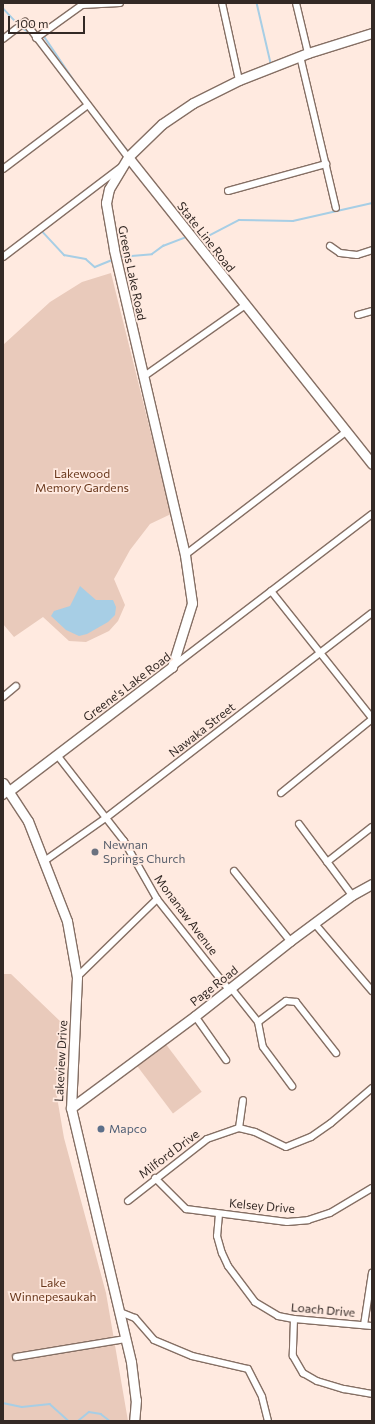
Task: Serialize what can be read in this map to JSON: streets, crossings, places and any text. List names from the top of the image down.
{
  "streets": {
    "street": [
      "State Line Road",
      "Greens Lake Road",
      "Greene's Lake Road",
      "Nawaka Street",
      "Monanaw Avenue",
      "Page Road",
      "Lakeview Drive",
      "Milford Drive",
      "Kelsey Drive",
      "Loach Drive"
    ]
  },
  "crossings": [
    ["State Line Road", "Greens Lake Road"],
    ["Greens Lake Road", "Greene's Lake Road"],
    ["Greene's Lake Road", "Monanaw Avenue"],
    ["Greene's Lake Road", "Lakeview Drive"],
    ["Nawaka Street", "Monanaw Avenue"],
    ["Nawaka Street", "Lakeview Drive"],
    ["Monanaw Avenue", "Page Road"],
    ["Page Road", "Lakeview Drive"],
    ["Milford Drive", "Kelsey Drive"],
    ["Kelsey Drive", "Loach Drive"]
  ],
  "parks": ["Lakewood Memory Gardens", "Lake Winnepesaukah"],
  "places": ["Newnan Springs Church", "Mapco"],
  "scale_bar": "100 m"
}
